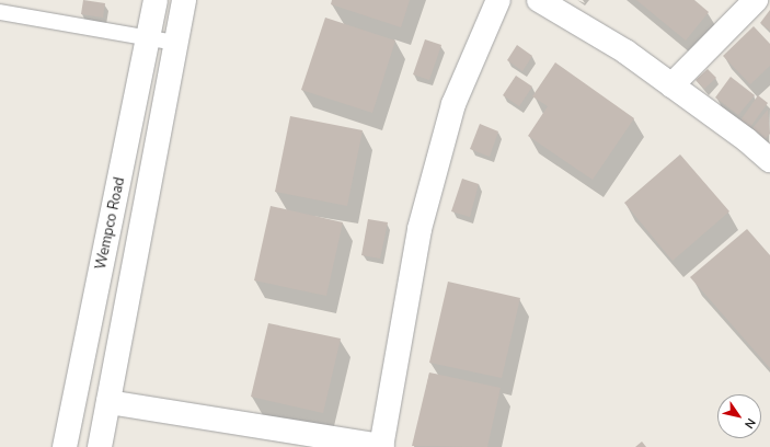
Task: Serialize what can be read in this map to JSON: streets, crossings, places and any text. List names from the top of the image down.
{
  "streets": {
    "street": ["Wempco Road"]
  },
  "north": "bottom right"
}
